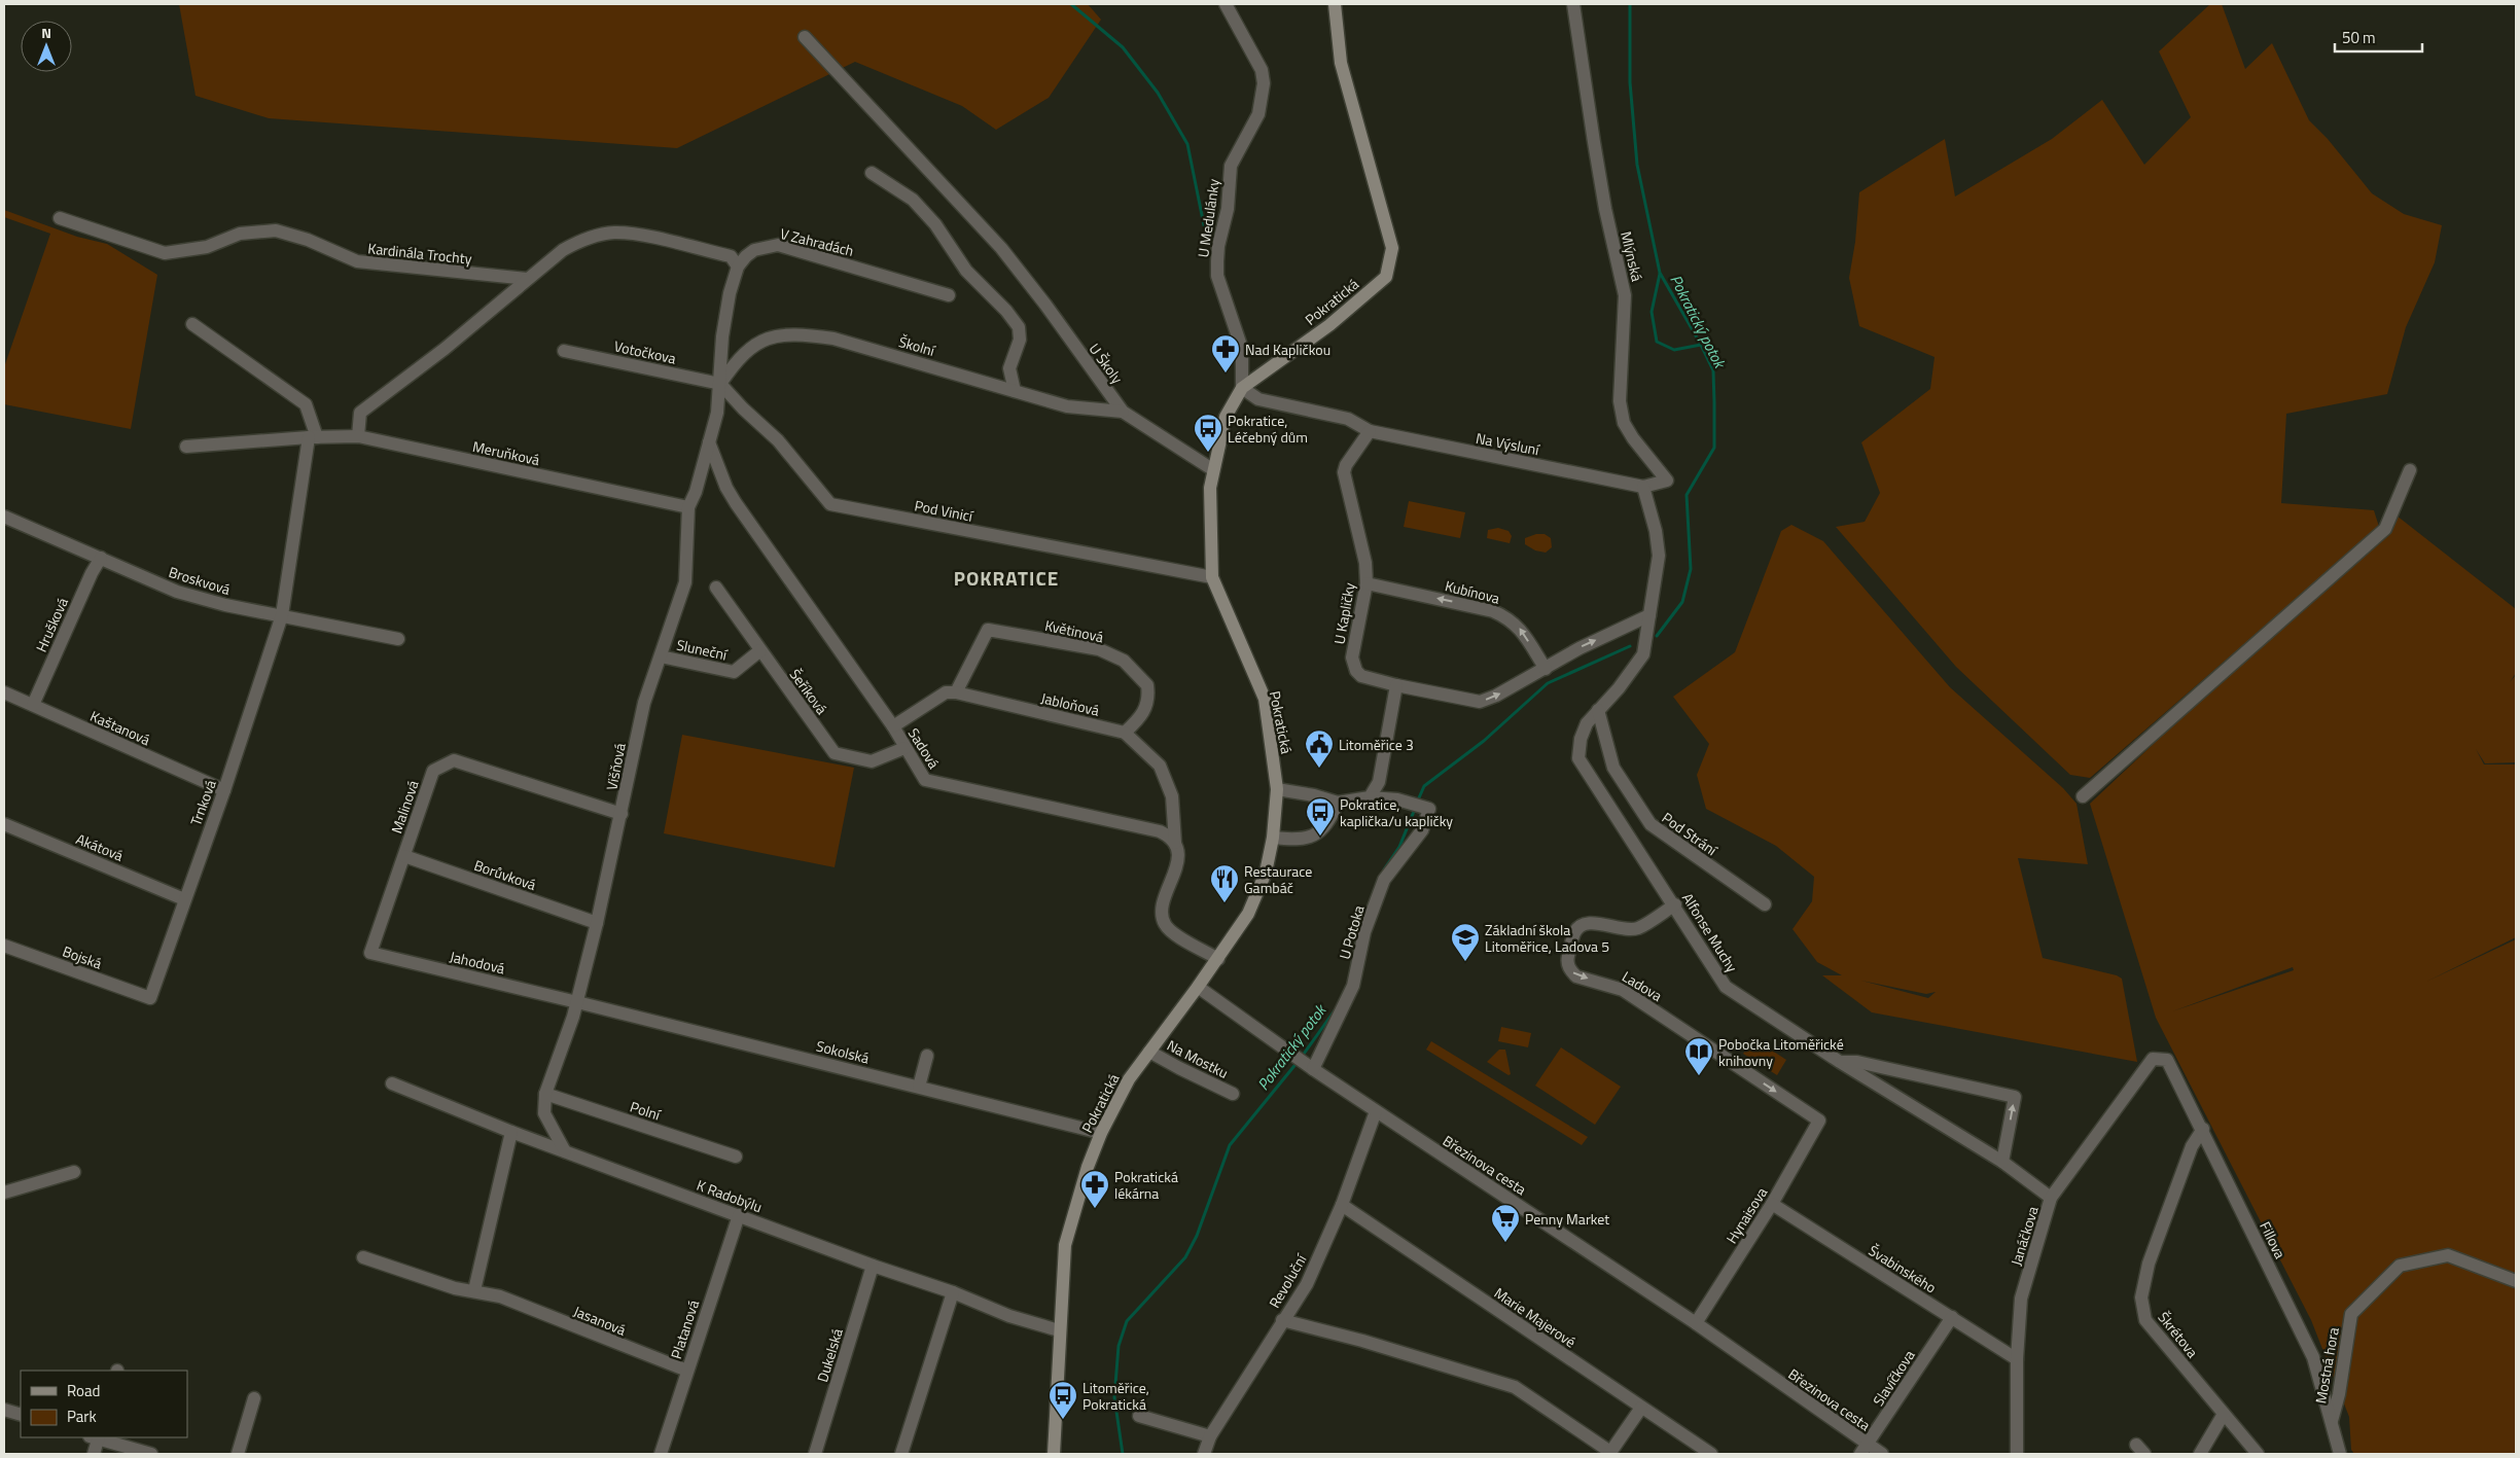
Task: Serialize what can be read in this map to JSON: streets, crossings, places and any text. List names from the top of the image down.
{
  "streets": {
    "street": [
      "U Medulánky",
      "V Zahradách",
      "Kardinála Trochty",
      "Mlýnská",
      "Pokratická",
      "Školní",
      "Votočkova",
      "U Školy",
      "Na Výsluní",
      "Meruňková",
      "Pod Vinicí",
      "Broskvová",
      "Kubínova",
      "U Kapličky",
      "Hrušková",
      "Květinová",
      "Sluneční",
      "Šeříková",
      "Jabloňová",
      "Kaštanová",
      "Sadová",
      "Višňová",
      "Trnková",
      "Malinová",
      "Pod Strání",
      "Akátová",
      "Borůvková",
      "U Potoka",
      "Alfonse Muchy",
      "Bojská",
      "Jahodová",
      "Ladova",
      "Sokolská",
      "Na Mostku",
      "Polní",
      "Březinova cesta",
      "K Radobýlu",
      "Hynaisova",
      "Janáčkova",
      "Fillova",
      "Švabinského",
      "Revoluční",
      "Marie Majerové",
      "Jasanová",
      "Platanová",
      "Škrétova",
      "Dukelská",
      "Mostná hora",
      "Slavíčkova"
    ]
  },
  "crossings": [
    ["U Medulánky", "Pokratická"],
    ["U Medulánky", "Na Výsluní"],
    ["V Zahradách", "Školní"],
    ["V Zahradách", "Votočkova"],
    ["V Zahradách", "Pod Vinicí"],
    ["V Zahradách", "Višňová"],
    ["Mlýnská", "Na Výsluní"],
    ["Pokratická", "U Školy"],
    ["Pokratická", "Na Výsluní"],
    ["Pokratická", "Pod Vinicí"],
    ["Pokratická", "Sokolská"],
    ["Pokratická", "Na Mostku"],
    ["Pokratická", "Březinova cesta"],
    ["Pokratická", "K Radobýlu"],
    ["Školní", "Votočkova"],
    ["Školní", "U Školy"],
    ["Školní", "Pod Vinicí"],
    ["Školní", "Višňová"],
    ["Votočkova", "Pod Vinicí"],
    ["Votočkova", "Višňová"],
    ["Na Výsluní", "U Kapličky"],
    ["Meruňková", "Višňová"],
    ["Meruňková", "Trnková"],
    ["Pod Vinicí", "Višňová"],
    ["Broskvová", "Hrušková"],
    ["Broskvová", "Trnková"],
    ["Kubínova", "U Kapličky"],
    ["Hrušková", "Kaštanová"],
    ["Květinová", "Jabloňová"],
    ["Sluneční", "Šeříková"],
    ["Sluneční", "Višňová"],
    ["Šeříková", "Sadová"],
    ["Jabloňová", "Sadová"],
    ["Kaštanová", "Trnková"],
    ["Sadová", "Višňová"],
    ["Višňová", "Malinová"],
    ["Višňová", "Borůvková"],
    ["Višňová", "Jahodová"],
    ["Višňová", "Sokolská"],
    ["Višňová", "Polní"],
    ["Višňová", "K Radobýlu"],
    ["Trnková", "Akátová"],
    ["Trnková", "Bojská"],
    ["Malinová", "Borůvková"],
    ["Malinová", "Jahodová"],
    ["Pod Strání", "Alfonse Muchy"],
    ["U Potoka", "Březinova cesta"],
    ["Alfonse Muchy", "Ladova"],
    ["Alfonse Muchy", "Janáčkova"],
    ["Jahodová", "Sokolská"],
    ["Ladova", "Hynaisova"],
    ["Březinova cesta", "Hynaisova"],
    ["Březinova cesta", "Revoluční"],
    ["Březinova cesta", "Slavíčkova"],
    ["K Radobýlu", "Platanová"],
    ["K Radobýlu", "Dukelská"],
    ["Hynaisova", "Švabinského"],
    ["Janáčkova", "Fillova"],
    ["Janáčkova", "Švabinského"],
    ["Fillova", "Škrétova"],
    ["Fillova", "Mostná hora"],
    ["Švabinského", "Slavíčkova"],
    ["Revoluční", "Marie Majerové"],
    ["Jasanová", "Platanová"]
  ],
  "one_way": ["Kubínova"],
  "districts": ["POKRATICE"],
  "water": ["Pokratický potok"],
  "places": {
    "pharmacy": ["Nad Kapličkou", "Pokratická lékárna"],
    "bus stop": ["Pokratice, Léčebný dům", "Pokratice, kaplička/u kapličky", "Litoměřice, Pokratická"],
    "public building": ["Litoměřice 3"],
    "restaurant": ["Restaurace Gambáč"],
    "school or university": ["Základní škola Litoměřice, Ladova 5"],
    "library": ["Pobočka Litoměřické knihovny"],
    "supermarket": ["Penny Market"]
  },
  "legend": ["Road", "Park"],
  "scale_bar": "50 m",
  "north": "top"
}
